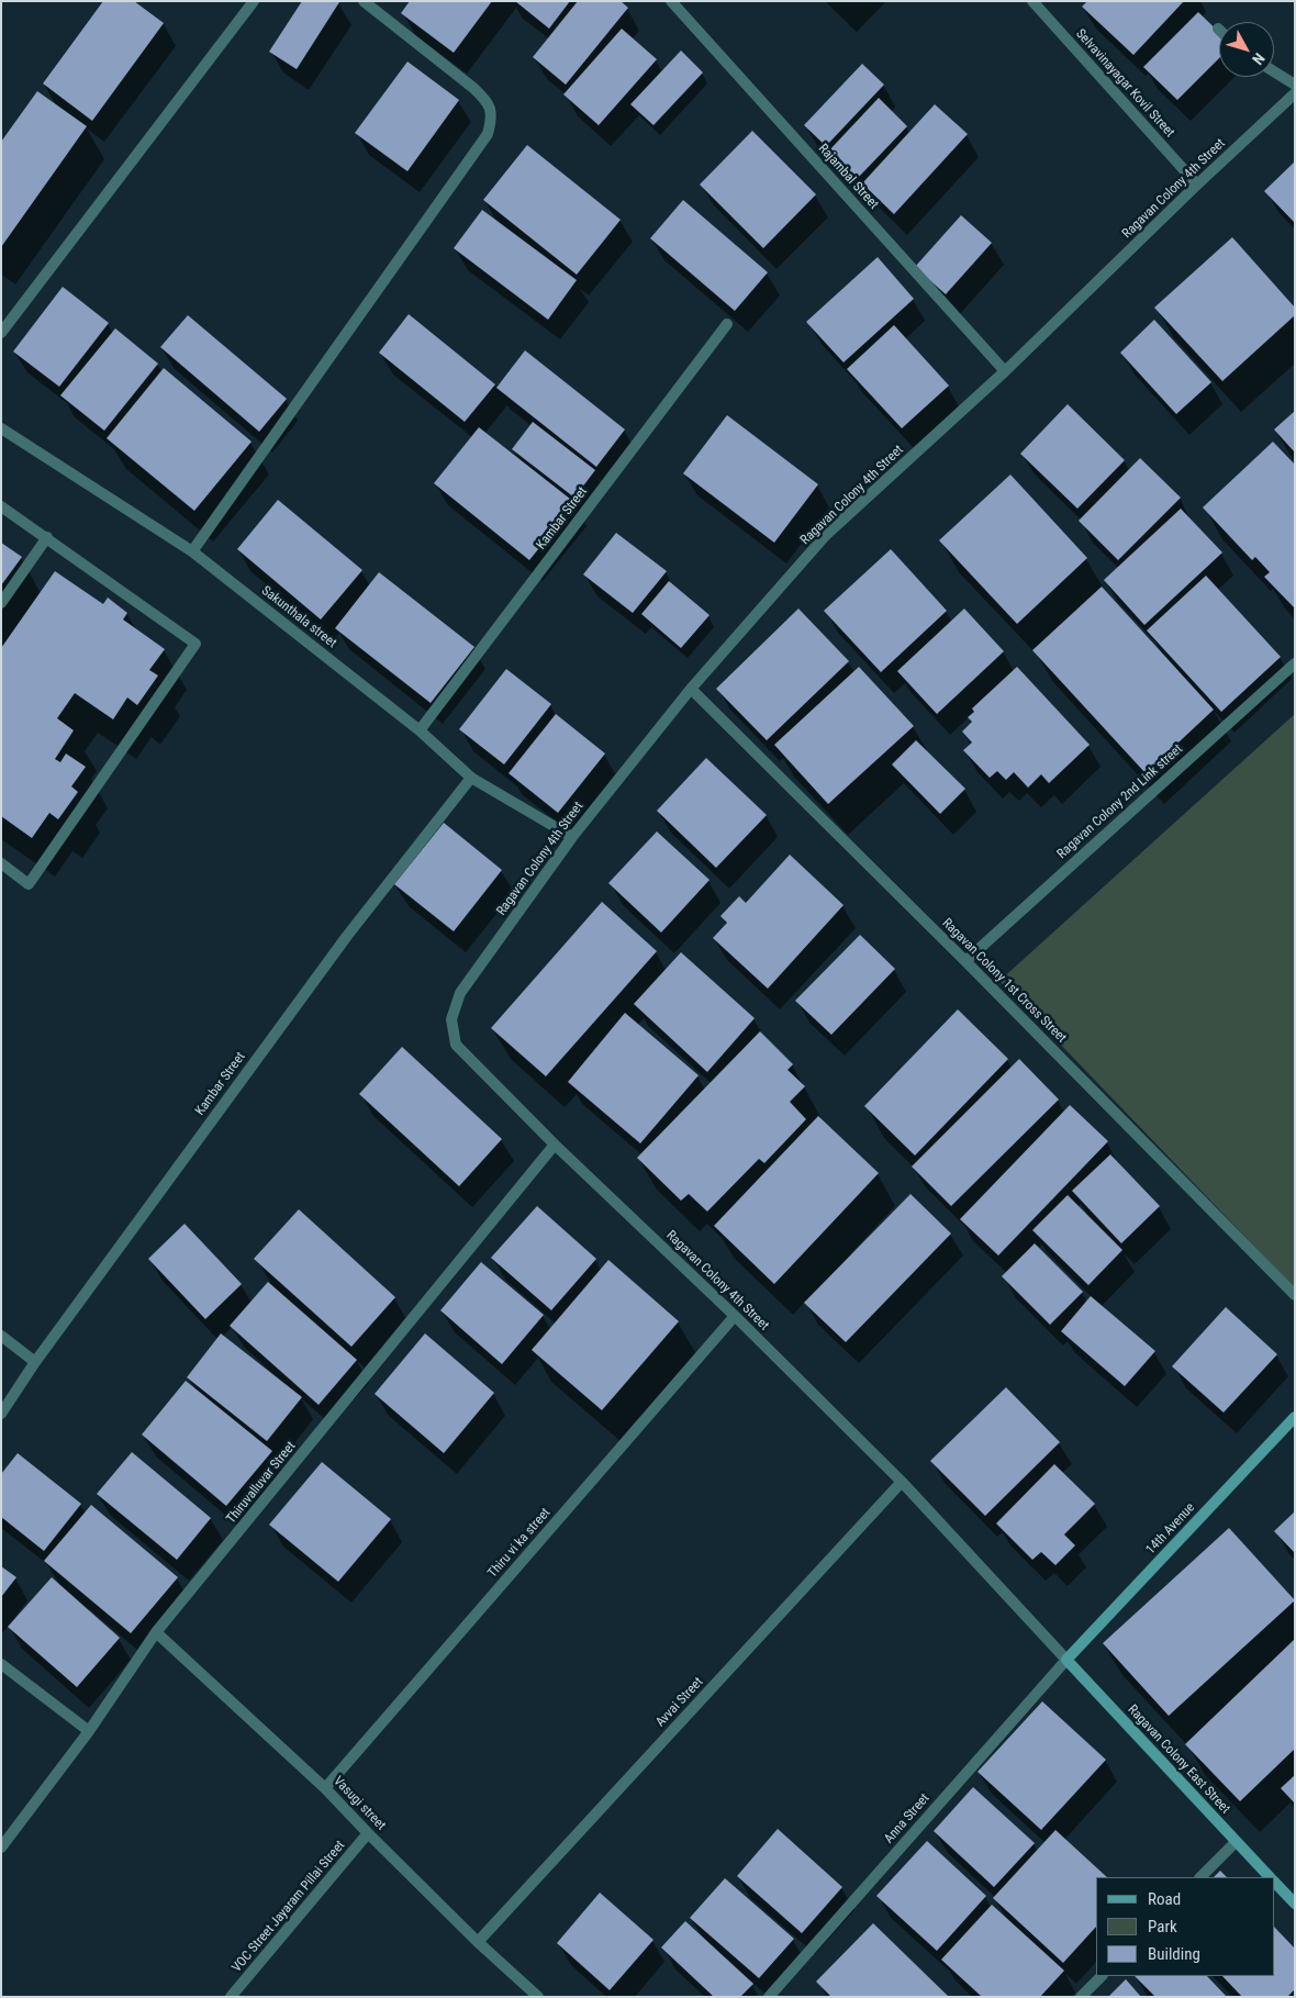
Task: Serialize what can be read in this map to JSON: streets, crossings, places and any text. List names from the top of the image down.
{
  "streets": {
    "street": [
      "Selvavinayagar Kovil Street",
      "Rajambal Street",
      "Ragavan Colony 4th Street",
      "Kambar Street",
      "Sakunthala street",
      "Ragavan Colony 2nd Link street",
      "Ragavan Colony 1st Cross Street",
      "Thiruvalluvar Street",
      "14th Avenue",
      "Thiru vi ka street",
      "Avvai Street",
      "Ragavan Colony East Street",
      "Vasugi street",
      "Anna Street",
      "VOC Street Jayaram Pillai Street"
    ]
  },
  "crossings": [
    ["Selvavinayagar Kovil Street", "Ragavan Colony 4th Street"],
    ["Rajambal Street", "Ragavan Colony 4th Street"],
    ["Ragavan Colony 4th Street", "Sakunthala street"],
    ["Ragavan Colony 4th Street", "Ragavan Colony 1st Cross Street"],
    ["Ragavan Colony 4th Street", "Thiruvalluvar Street"],
    ["Ragavan Colony 4th Street", "14th Avenue"],
    ["Ragavan Colony 4th Street", "Thiru vi ka street"],
    ["Ragavan Colony 4th Street", "Avvai Street"],
    ["Ragavan Colony 4th Street", "Ragavan Colony East Street"],
    ["Ragavan Colony 4th Street", "Anna Street"],
    ["Kambar Street", "Sakunthala street"],
    ["Ragavan Colony 2nd Link street", "Ragavan Colony 1st Cross Street"],
    ["Thiruvalluvar Street", "Vasugi street"],
    ["14th Avenue", "Ragavan Colony East Street"],
    ["14th Avenue", "Anna Street"],
    ["Thiru vi ka street", "Vasugi street"],
    ["Avvai Street", "Vasugi street"],
    ["Ragavan Colony East Street", "Anna Street"],
    ["Vasugi street", "VOC Street Jayaram Pillai Street"]
  ],
  "legend": ["Road", "Park", "Building"],
  "north": "bottom right"
}
